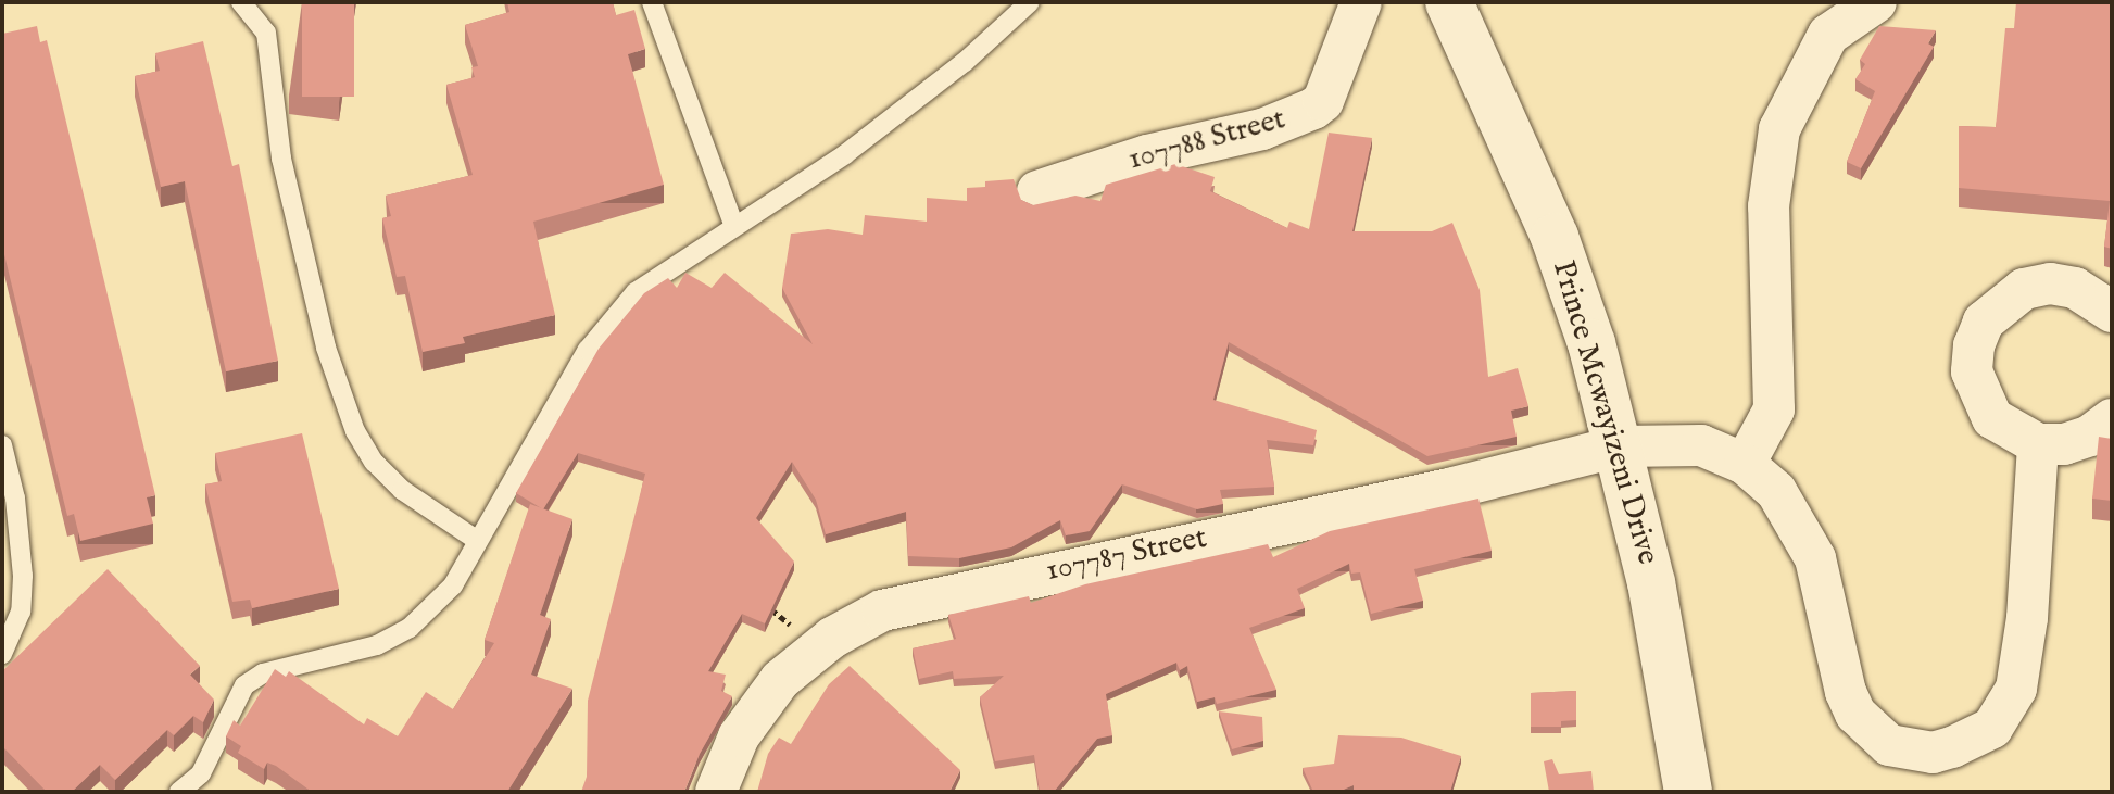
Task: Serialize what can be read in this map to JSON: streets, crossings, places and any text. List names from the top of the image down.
{
  "streets": {
    "street": ["107788 Street", "Prince Mcwayizeni Drive", "107787 Street"]
  },
  "crossings": [
    ["Prince Mcwayizeni Drive", "107787 Street"]
  ]
}
